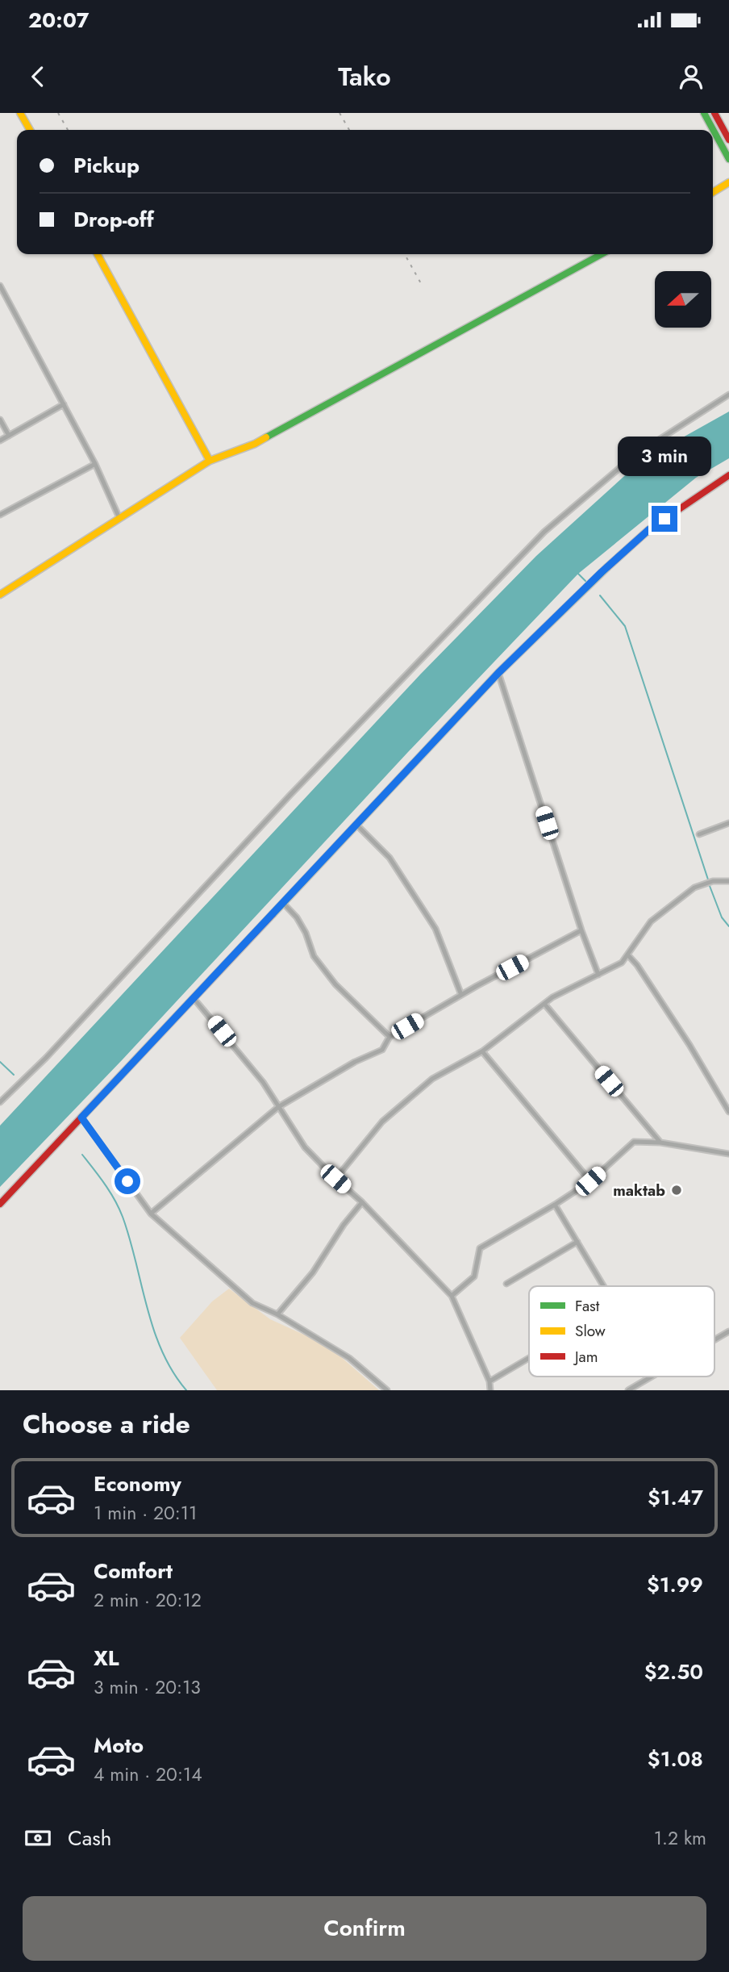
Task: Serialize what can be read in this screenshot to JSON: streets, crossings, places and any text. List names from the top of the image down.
{
  "places": ["maktab"],
  "legend": ["Fast", "Slow", "Jam"],
  "north": "left",
  "page": {
    "status": "20:07",
    "header": "Tako",
    "banner": ["Pickup", "Drop-off"],
    "bubble": "3 min",
    "heading": "Choose a ride",
    "list": [
      {
        "name": "Economy",
        "note": "1 min · 20:11",
        "value": "$1.47"
      },
      {
        "name": "Comfort",
        "note": "2 min · 20:12",
        "value": "$1.99"
      },
      {
        "name": "XL",
        "note": "3 min · 20:13",
        "value": "$2.50"
      },
      {
        "name": "Moto",
        "note": "4 min · 20:14",
        "value": "$1.08"
      }
    ],
    "pay": ["Cash", "1.2 km"],
    "buttons": "Confirm"
  }
}
